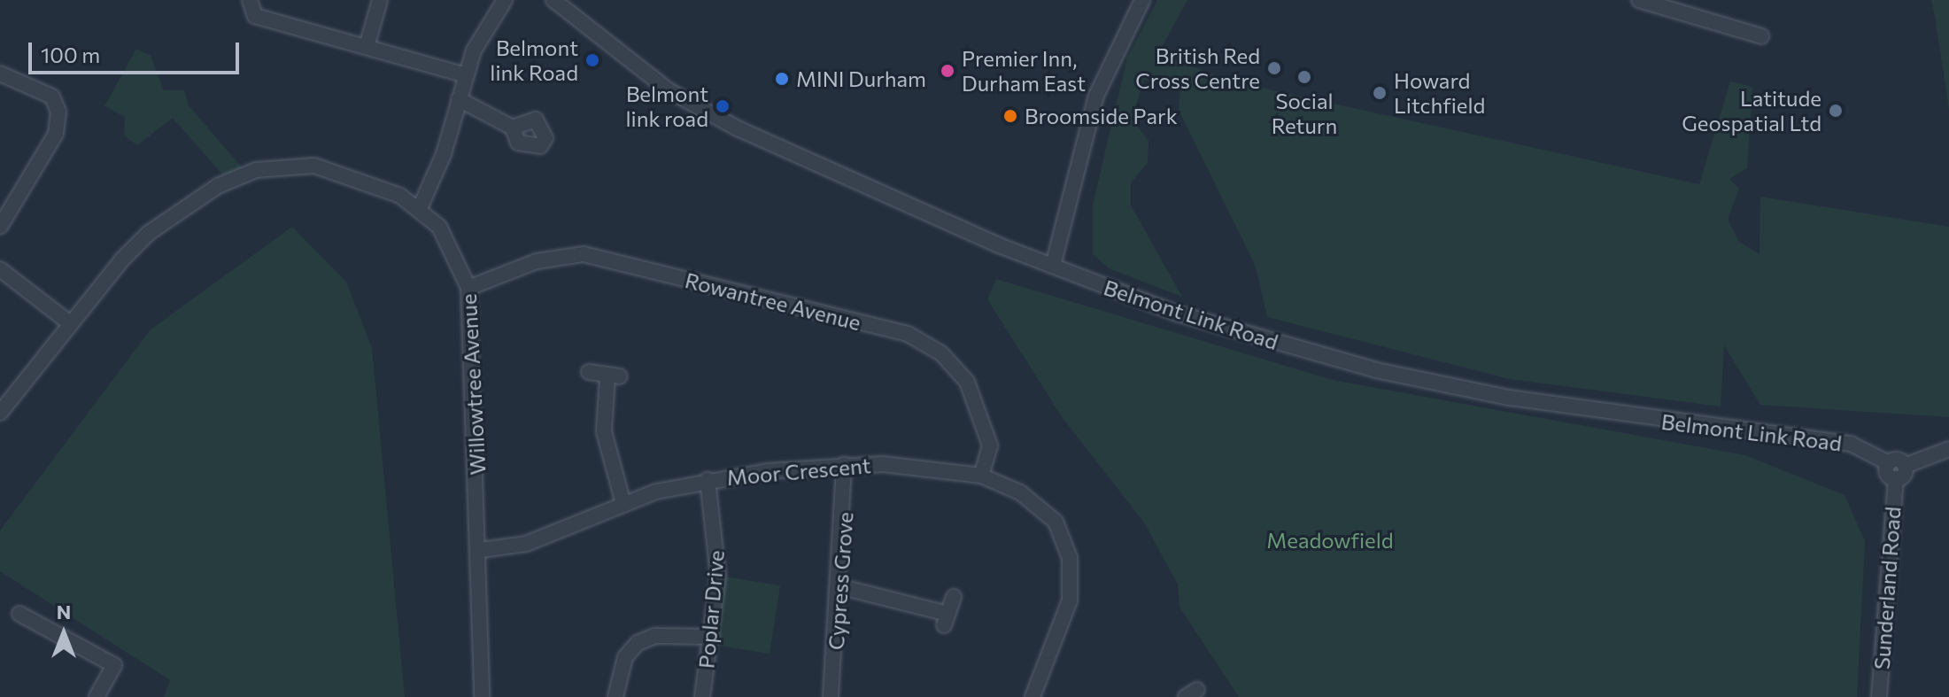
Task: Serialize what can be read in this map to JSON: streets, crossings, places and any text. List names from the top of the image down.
{
  "streets": {
    "street": [
      "Rowantree Avenue",
      "Belmont Link Road",
      "Willowtree Avenue",
      "Moor Crescent",
      "Cypress Grove",
      "Sunderland Road",
      "Poplar Drive"
    ]
  },
  "crossings": [
    ["Rowantree Avenue", "Willowtree Avenue"],
    ["Rowantree Avenue", "Moor Crescent"],
    ["Willowtree Avenue", "Moor Crescent"],
    ["Moor Crescent", "Cypress Grove"],
    ["Moor Crescent", "Poplar Drive"]
  ],
  "parks": ["Meadowfield"],
  "places": [
    "Belmont link Road",
    "British Red Cross Centre",
    "Premier Inn, Durham East",
    "Social Return",
    "MINI Durham",
    "Howard Litchfield",
    "Belmont link road",
    "Latitude Geospatial Ltd",
    "Broomside Park"
  ],
  "scale_bar": "100 m",
  "north": "top"
}
